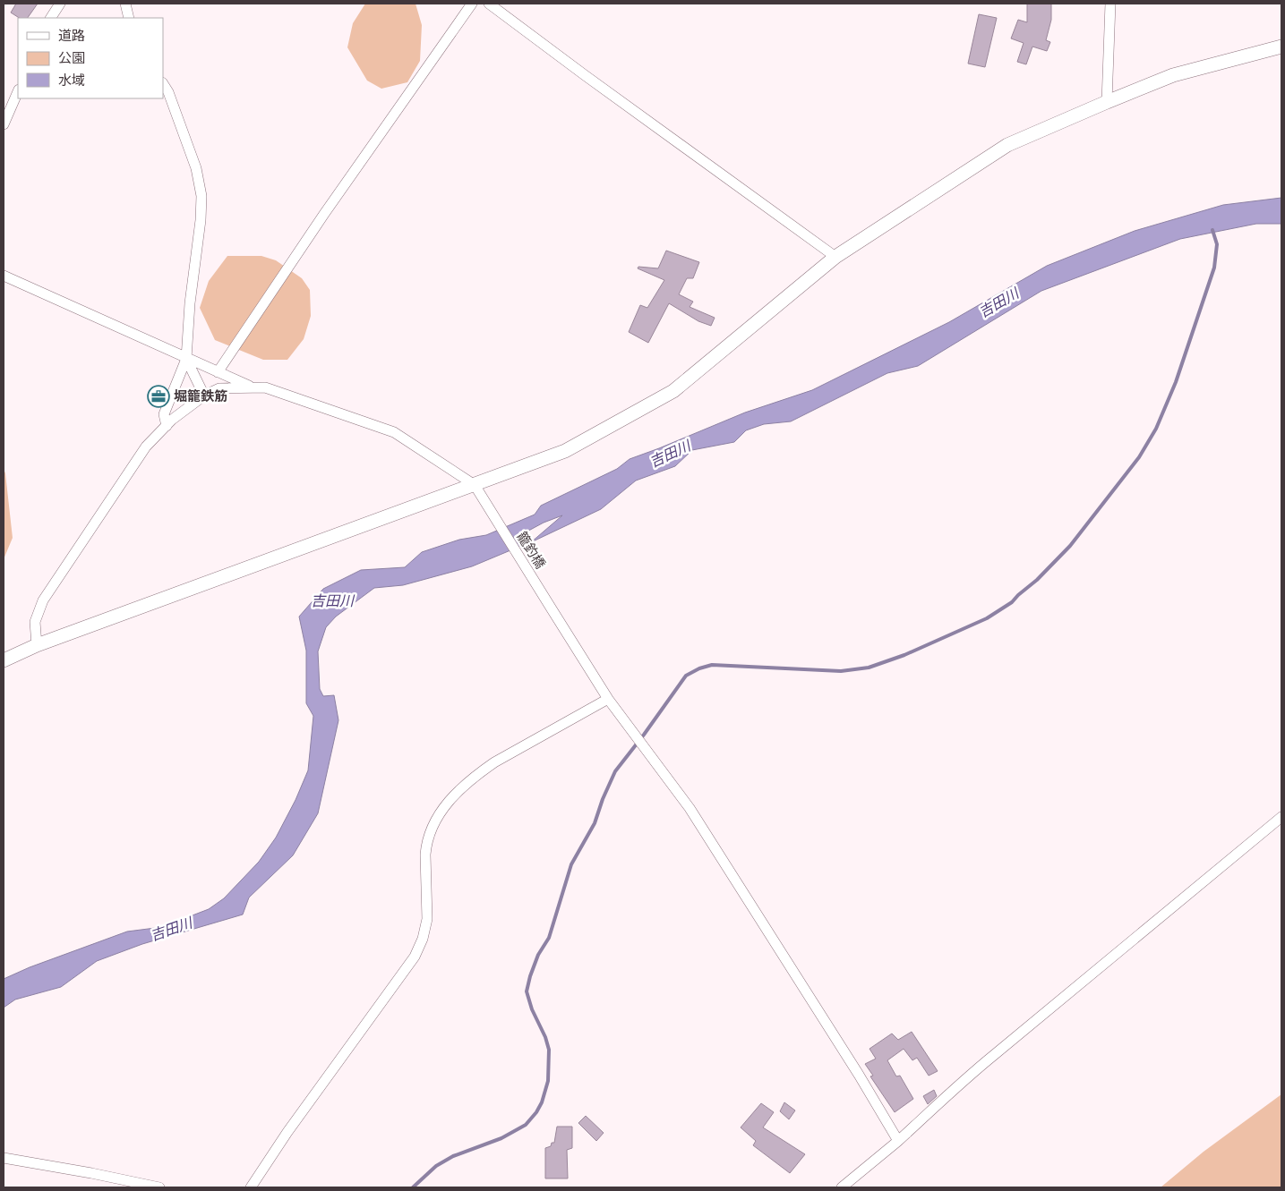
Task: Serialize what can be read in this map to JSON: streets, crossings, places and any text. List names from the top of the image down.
{
  "streets": {
    "street": ["籠釣橋"]
  },
  "water": ["吉田川"],
  "places": {
    "office": ["堀籠鉄筋"]
  },
  "legend": ["道路", "公園", "水域"]
}
